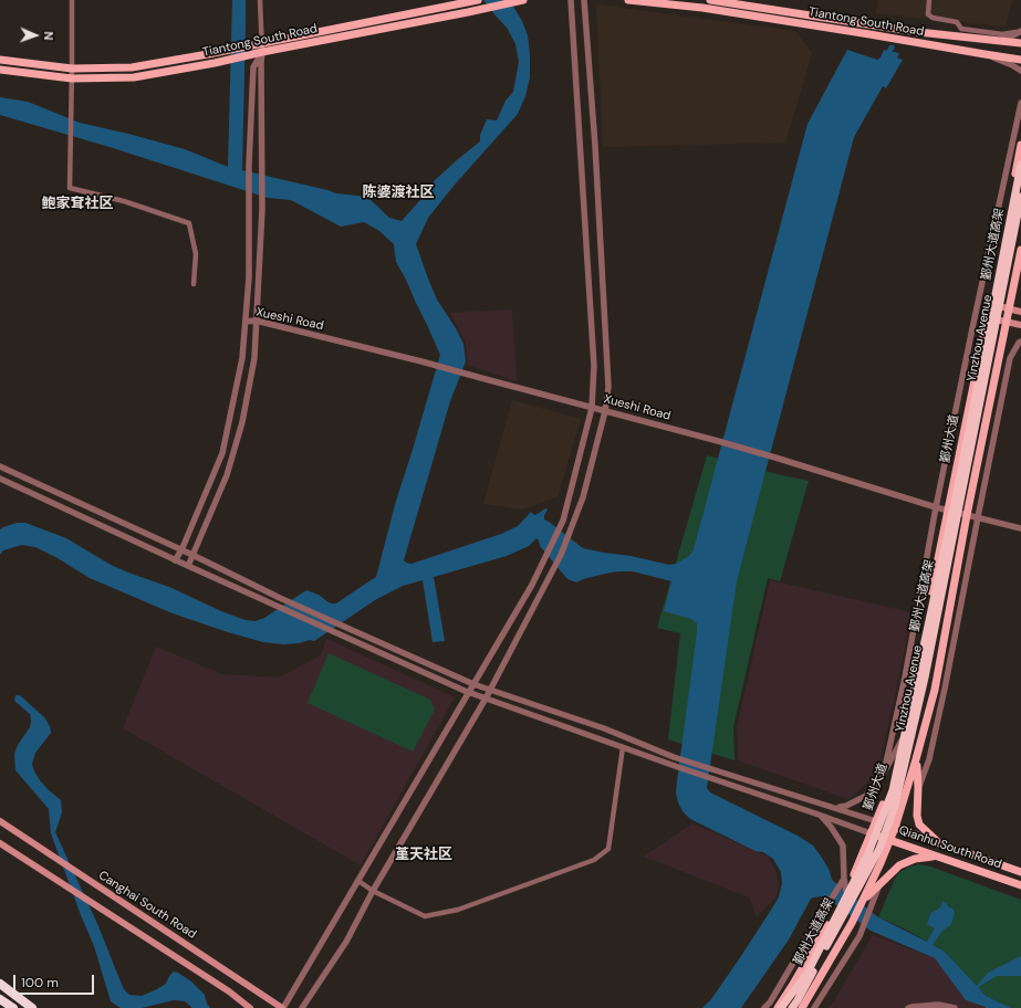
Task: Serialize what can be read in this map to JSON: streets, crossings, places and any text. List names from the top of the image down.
{
  "streets": {
    "highway": ["鄞州大道高架", "Yinzhou Avenue"],
    "main road": [
      "Tiantong South Road",
      "鄞州大道",
      "Qianhu South Road",
      "Canghai South Road"
    ],
    "street": ["Xueshi Road"]
  },
  "crossings": [
    ["Xueshi Road", "Yinzhou Avenue"],
    ["Xueshi Road", "鄞州大道"],
    ["Yinzhou Avenue", "鄞州大道"],
    ["Yinzhou Avenue", "Qianhu South Road"],
    ["鄞州大道", "Qianhu South Road"]
  ],
  "districts": ["陈婆渡社区", "鲍家耷社区", "堇天社区"],
  "scale_bar": "100 m",
  "north": "right"
}
